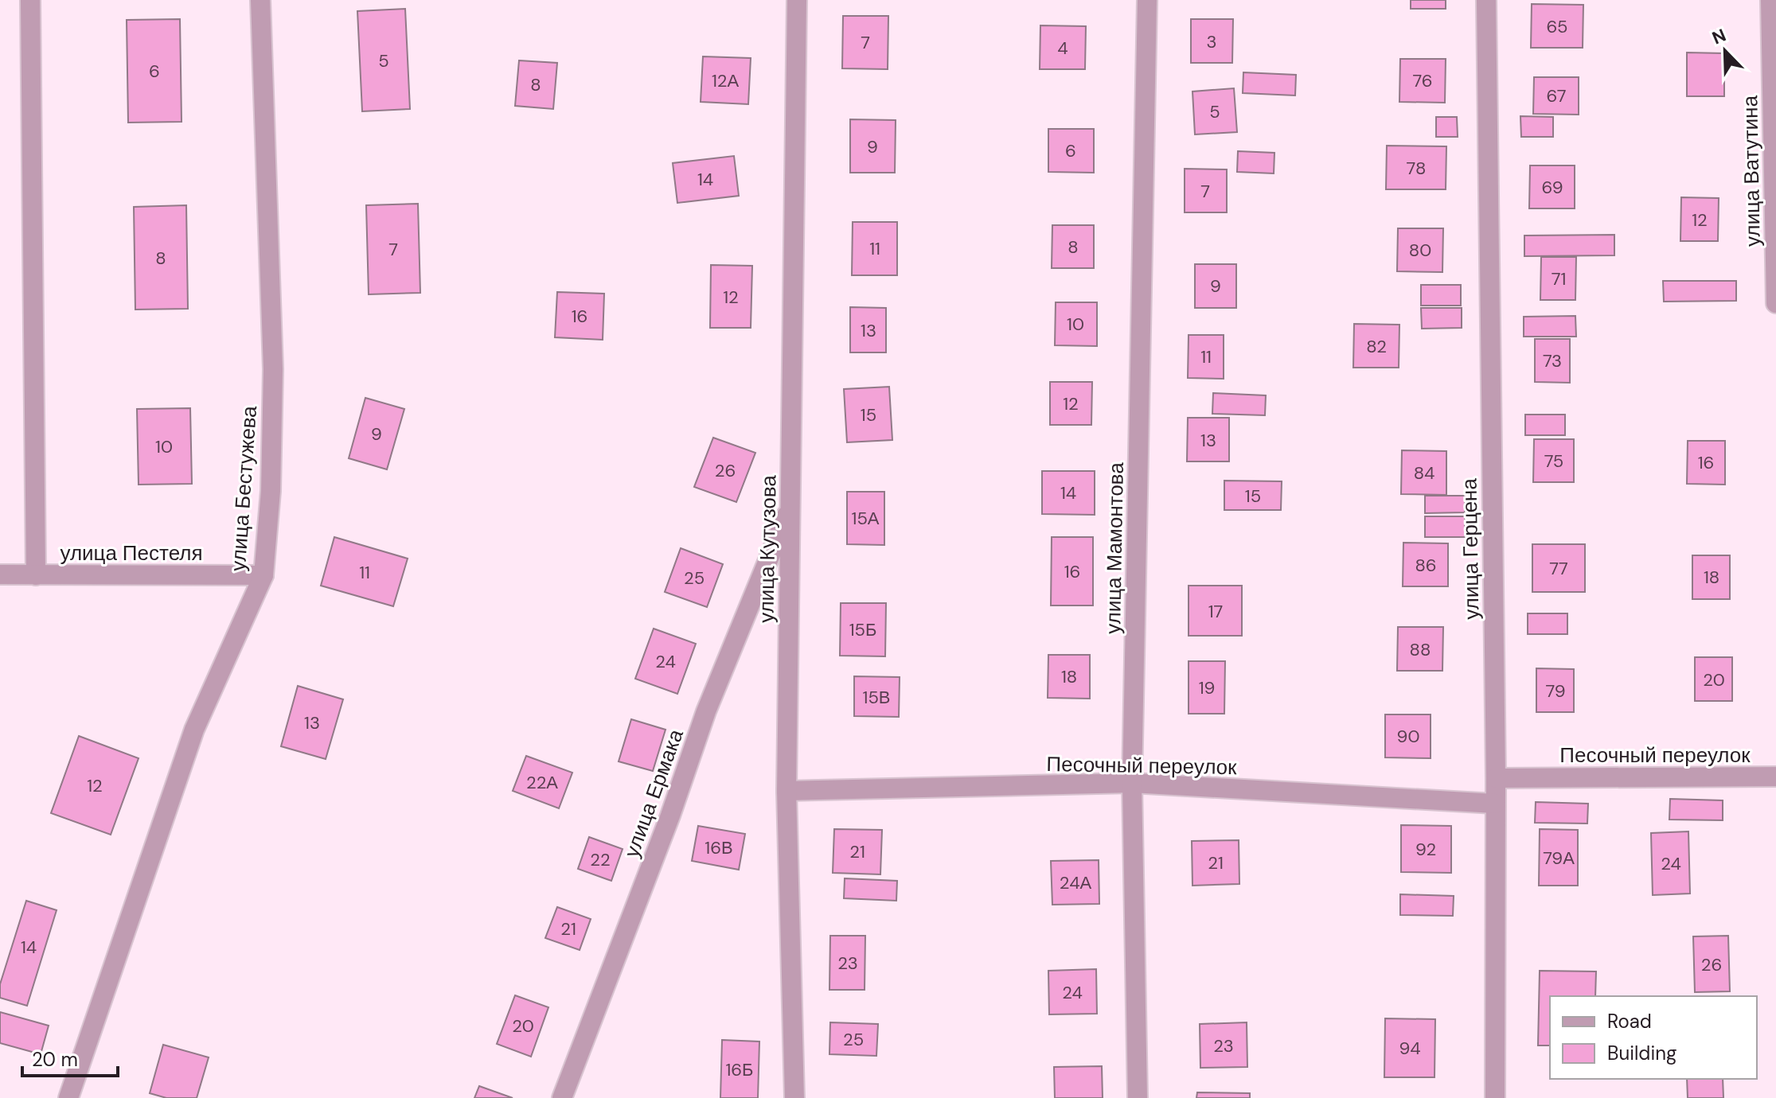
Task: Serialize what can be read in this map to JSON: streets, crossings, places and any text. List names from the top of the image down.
{
  "streets": {
    "street": [
      "улица Ватутина",
      "улица Бестужева",
      "улица Мамонтова",
      "улица Кутузова",
      "улица Герцена",
      "улица Пестеля",
      "Песочный переулок",
      "улица Ермака"
    ]
  },
  "crossings": [
    ["улица Бестужева", "улица Пестеля"],
    ["улица Мамонтова", "Песочный переулок"],
    ["улица Кутузова", "Песочный переулок"],
    ["улица Кутузова", "улица Ермака"],
    ["улица Герцена", "Песочный переулок"]
  ],
  "house_numbers": [
    "65",
    "3",
    "7",
    "4",
    "5",
    "6",
    "12А",
    "76",
    "8",
    "67",
    "5",
    "9",
    "6",
    "78",
    "14",
    "69",
    "7",
    "12",
    "8",
    "11",
    "7",
    "80",
    "8",
    "71",
    "9",
    "12",
    "16",
    "10",
    "13",
    "82",
    "11",
    "73",
    "12",
    "15",
    "9",
    "13",
    "10",
    "75",
    "16",
    "26",
    "84",
    "14",
    "15",
    "15А",
    "86",
    "77",
    "16",
    "11",
    "18",
    "25",
    "17",
    "15Б",
    "88",
    "24",
    "18",
    "20",
    "19",
    "79",
    "15В",
    "13",
    "90",
    "22А",
    "12",
    "16В",
    "92",
    "21",
    "79А",
    "22",
    "21",
    "24",
    "24А",
    "21",
    "14",
    "23",
    "26",
    "24",
    "20",
    "25",
    "23",
    "94",
    "16Б"
  ],
  "legend": ["Road", "Building"],
  "scale_bar": "20 m",
  "north": "top left"
}
